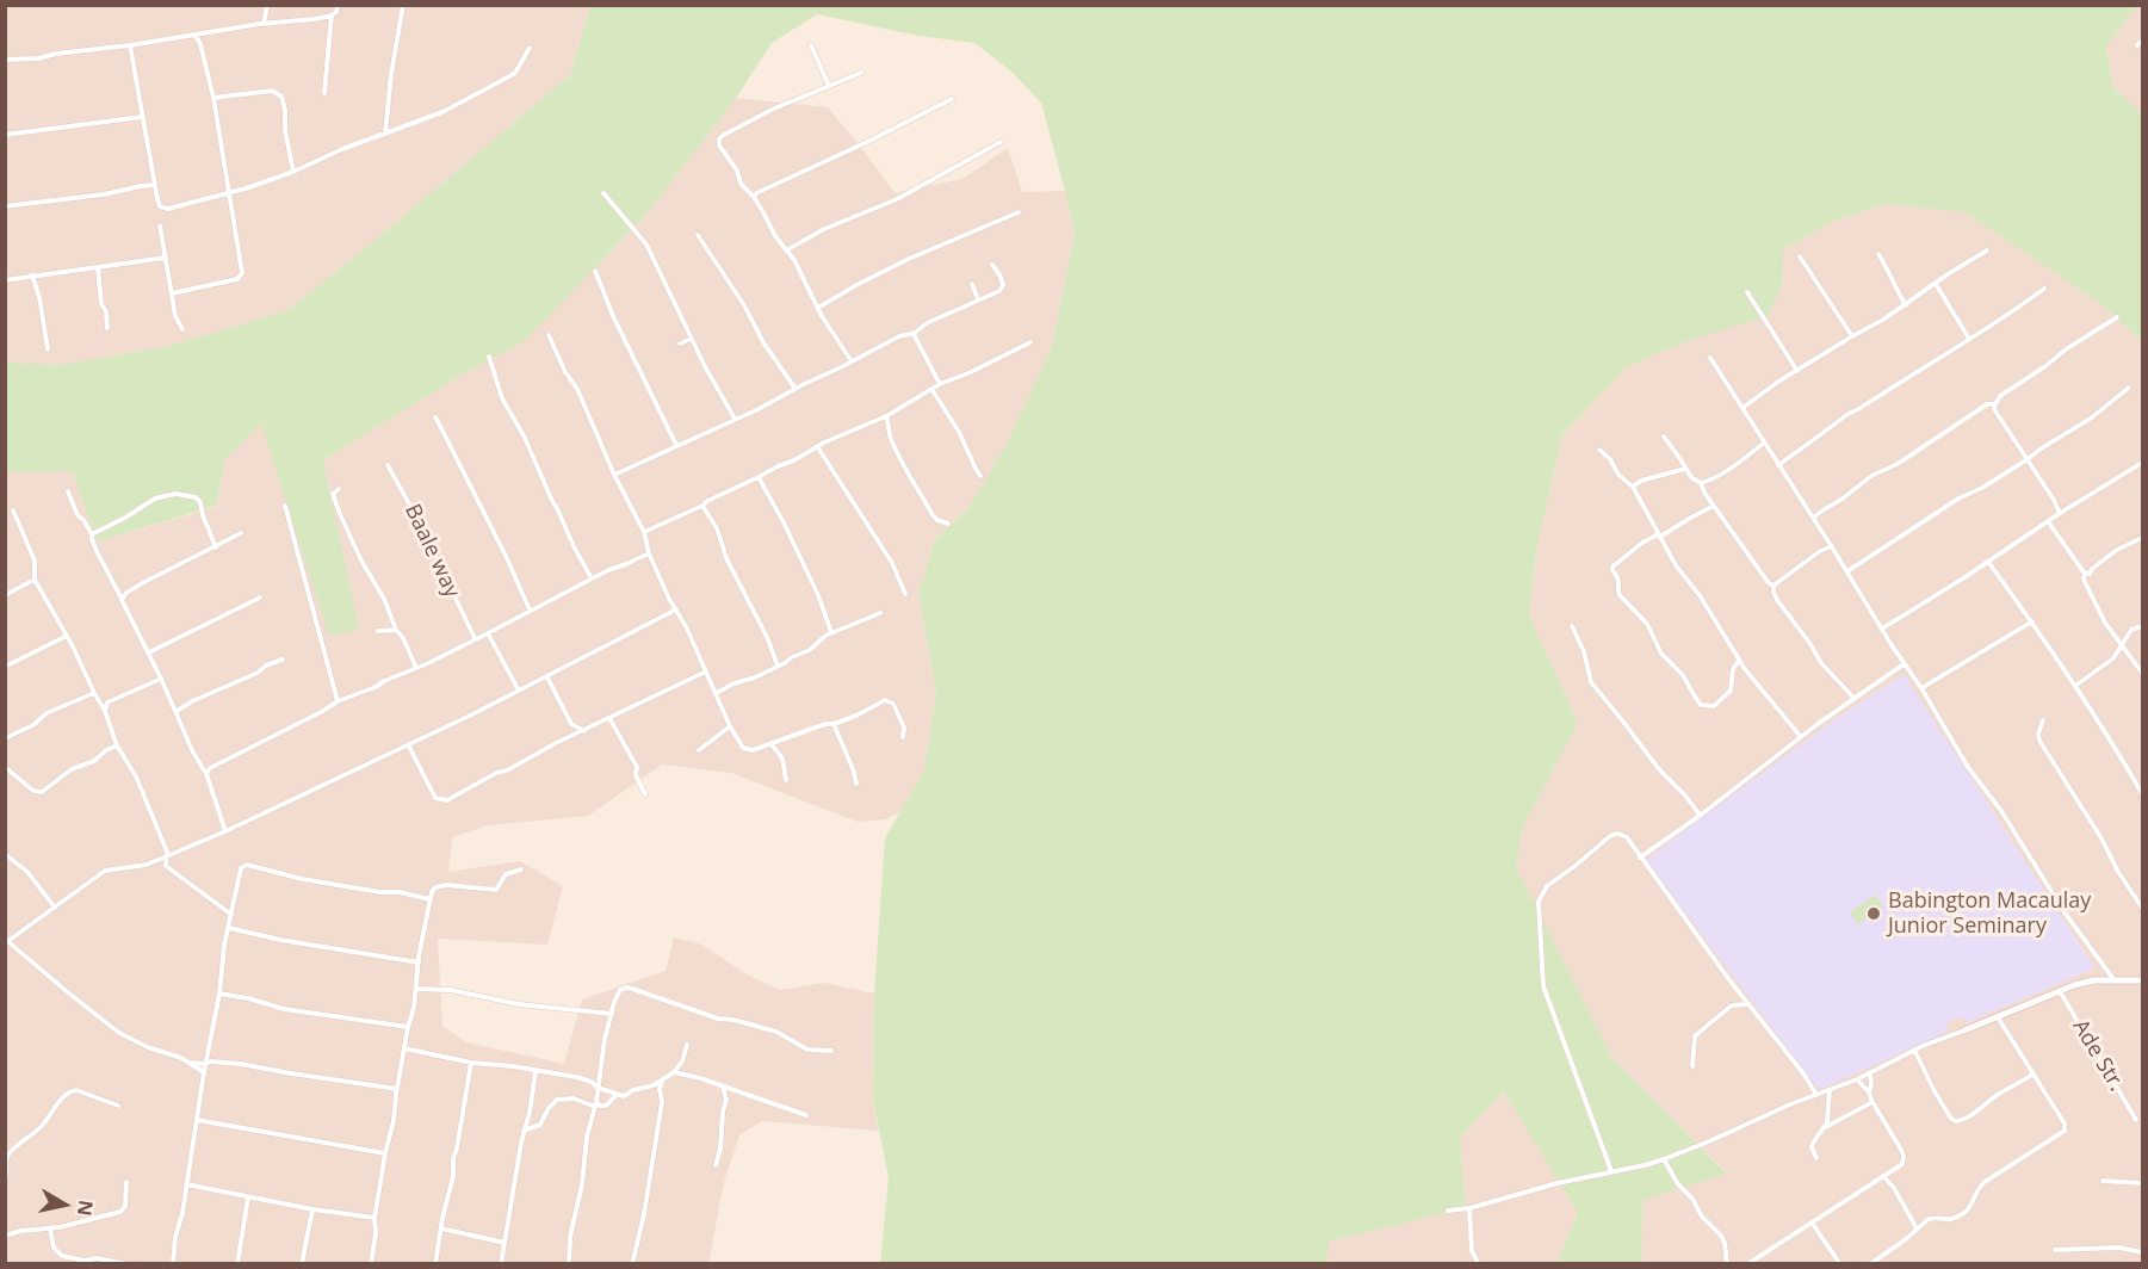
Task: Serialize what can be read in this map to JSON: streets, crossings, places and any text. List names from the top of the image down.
{
  "streets": {
    "street": ["Baale way", "Ade Str."]
  },
  "places": ["Babington Macaulay Junior Seminary"],
  "north": "right"
}
